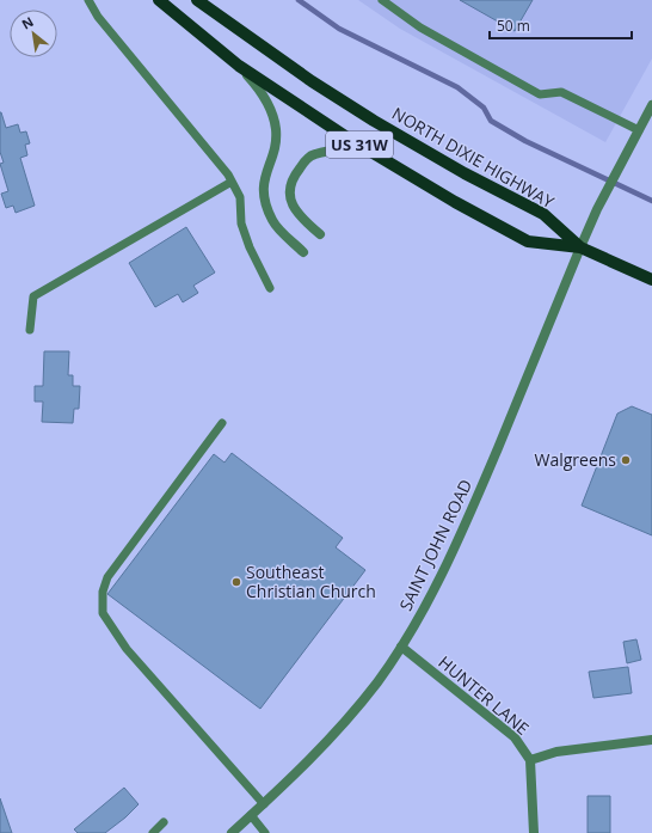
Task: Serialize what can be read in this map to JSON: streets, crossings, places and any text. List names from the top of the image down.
{
  "streets": {
    "main road": ["US 31W", "NORTH DIXIE HIGHWAY"],
    "street": ["SAINT JOHN ROAD", "HUNTER LANE"]
  },
  "crossings": [
    ["US 31W", "NORTH DIXIE HIGHWAY"],
    ["US 31W", "SAINT JOHN ROAD"],
    ["NORTH DIXIE HIGHWAY", "SAINT JOHN ROAD"],
    ["SAINT JOHN ROAD", "HUNTER LANE"]
  ],
  "places": ["Walgreens", "Southeast Christian Church"],
  "scale_bar": "50 m",
  "north": "top left"
}
